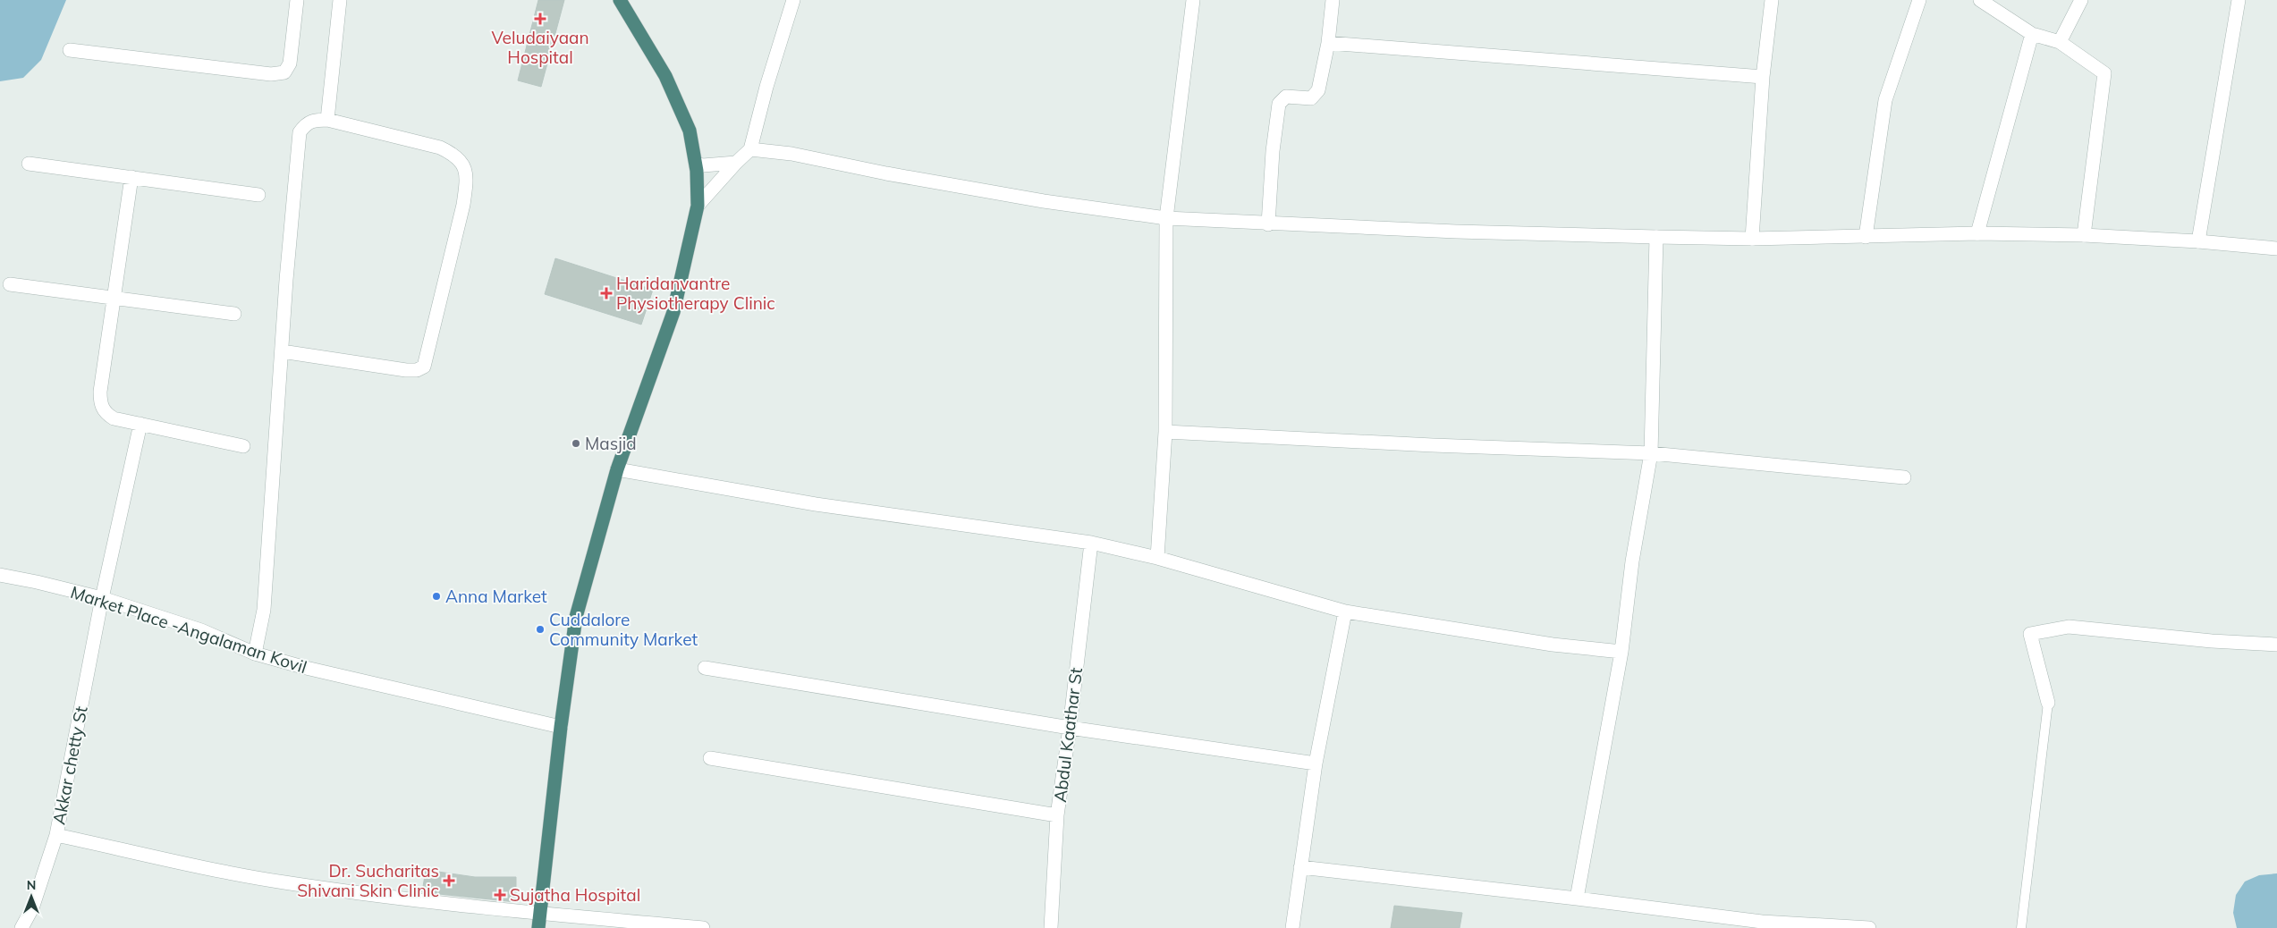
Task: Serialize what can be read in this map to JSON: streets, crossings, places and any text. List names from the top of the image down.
{
  "streets": {
    "street": ["Market Place -Angalaman Kovil", "Abdul Kaathar St", "Akkar chetty St"]
  },
  "crossings": [
    ["Market Place -Angalaman Kovil", "Akkar chetty St"]
  ],
  "places": {
    "health": [
      "Veludaiyaan Hospital",
      "Haridanvantre Physiotherapy Clinic",
      "Dr. Sucharitas Shivani Skin Clinic",
      "Sujatha Hospital"
    ],
    "other": ["Masjid", "Anna Market", "Cuddalore Community Market"]
  },
  "north": "top"
}
